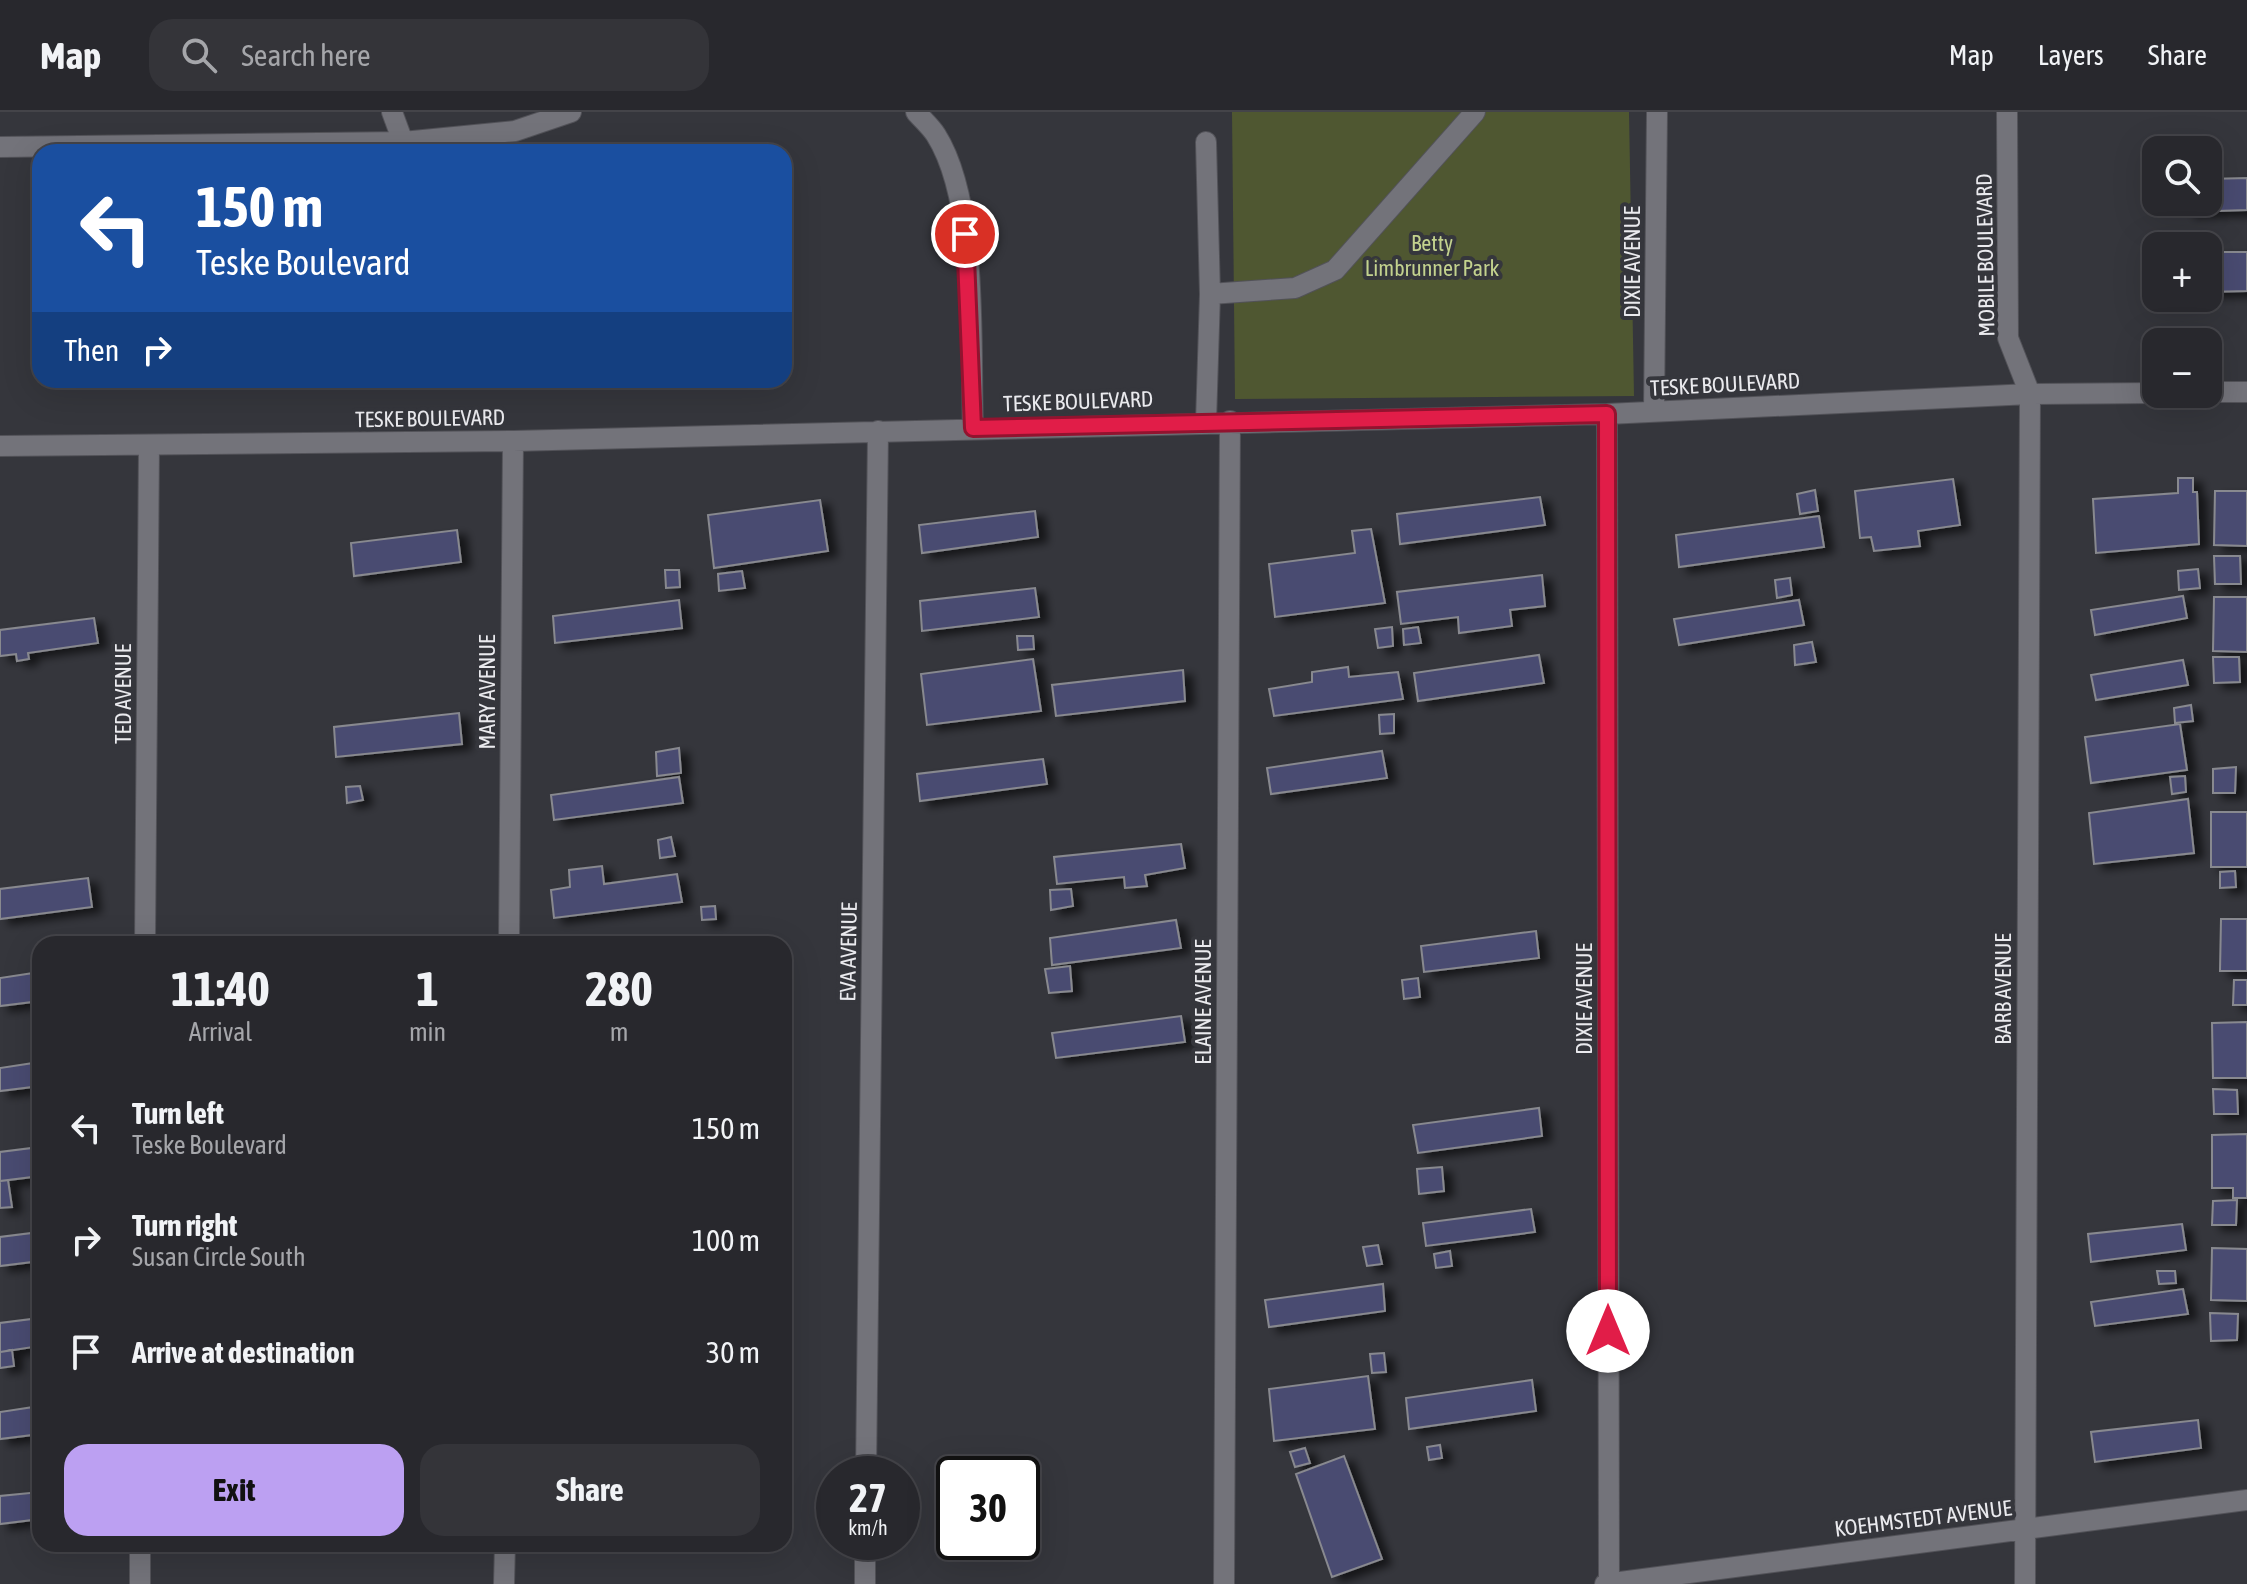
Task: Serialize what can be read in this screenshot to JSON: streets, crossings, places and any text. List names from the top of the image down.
{
  "streets": {
    "street": [
      "MOBILE BOULEVARD",
      "DIXIE AVENUE",
      "TESKE BOULEVARD",
      "MARY AVENUE",
      "TED AVENUE",
      "EVA AVENUE",
      "BARB AVENUE",
      "ELAINE AVENUE",
      "KOEHMSTEDT AVENUE"
    ]
  },
  "crossings": [
    ["MOBILE BOULEVARD", "TESKE BOULEVARD"],
    ["MOBILE BOULEVARD", "BARB AVENUE"],
    ["DIXIE AVENUE", "TESKE BOULEVARD"],
    ["DIXIE AVENUE", "KOEHMSTEDT AVENUE"],
    ["TESKE BOULEVARD", "MARY AVENUE"],
    ["TESKE BOULEVARD", "TED AVENUE"],
    ["TESKE BOULEVARD", "EVA AVENUE"],
    ["TESKE BOULEVARD", "BARB AVENUE"],
    ["TESKE BOULEVARD", "ELAINE AVENUE"],
    ["BARB AVENUE", "KOEHMSTEDT AVENUE"]
  ],
  "parks": ["Betty Limbrunner Park"],
  "page": {
    "header": "Map",
    "search": "Search here",
    "nav": ["Map", "Layers", "Share"],
    "map_buttons": ["+", "−"],
    "turn": ["150 m", "Teske Boulevard"],
    "then": "Then",
    "eta": [
      "11:40",
      "Arrival",
      "1",
      "min",
      "280",
      "m"
    ],
    "list": [
      {
        "name": "Turn left",
        "note": "Teske Boulevard",
        "value": "150 m"
      },
      {
        "name": "Turn right",
        "note": "Susan Circle South",
        "value": "100 m"
      },
      {
        "name": "Arrive at destination",
        "value": "30 m"
      }
    ],
    "buttons": ["Exit", "Share"],
    "speed": "27 km/h",
    "limit": "30"
  }
}
